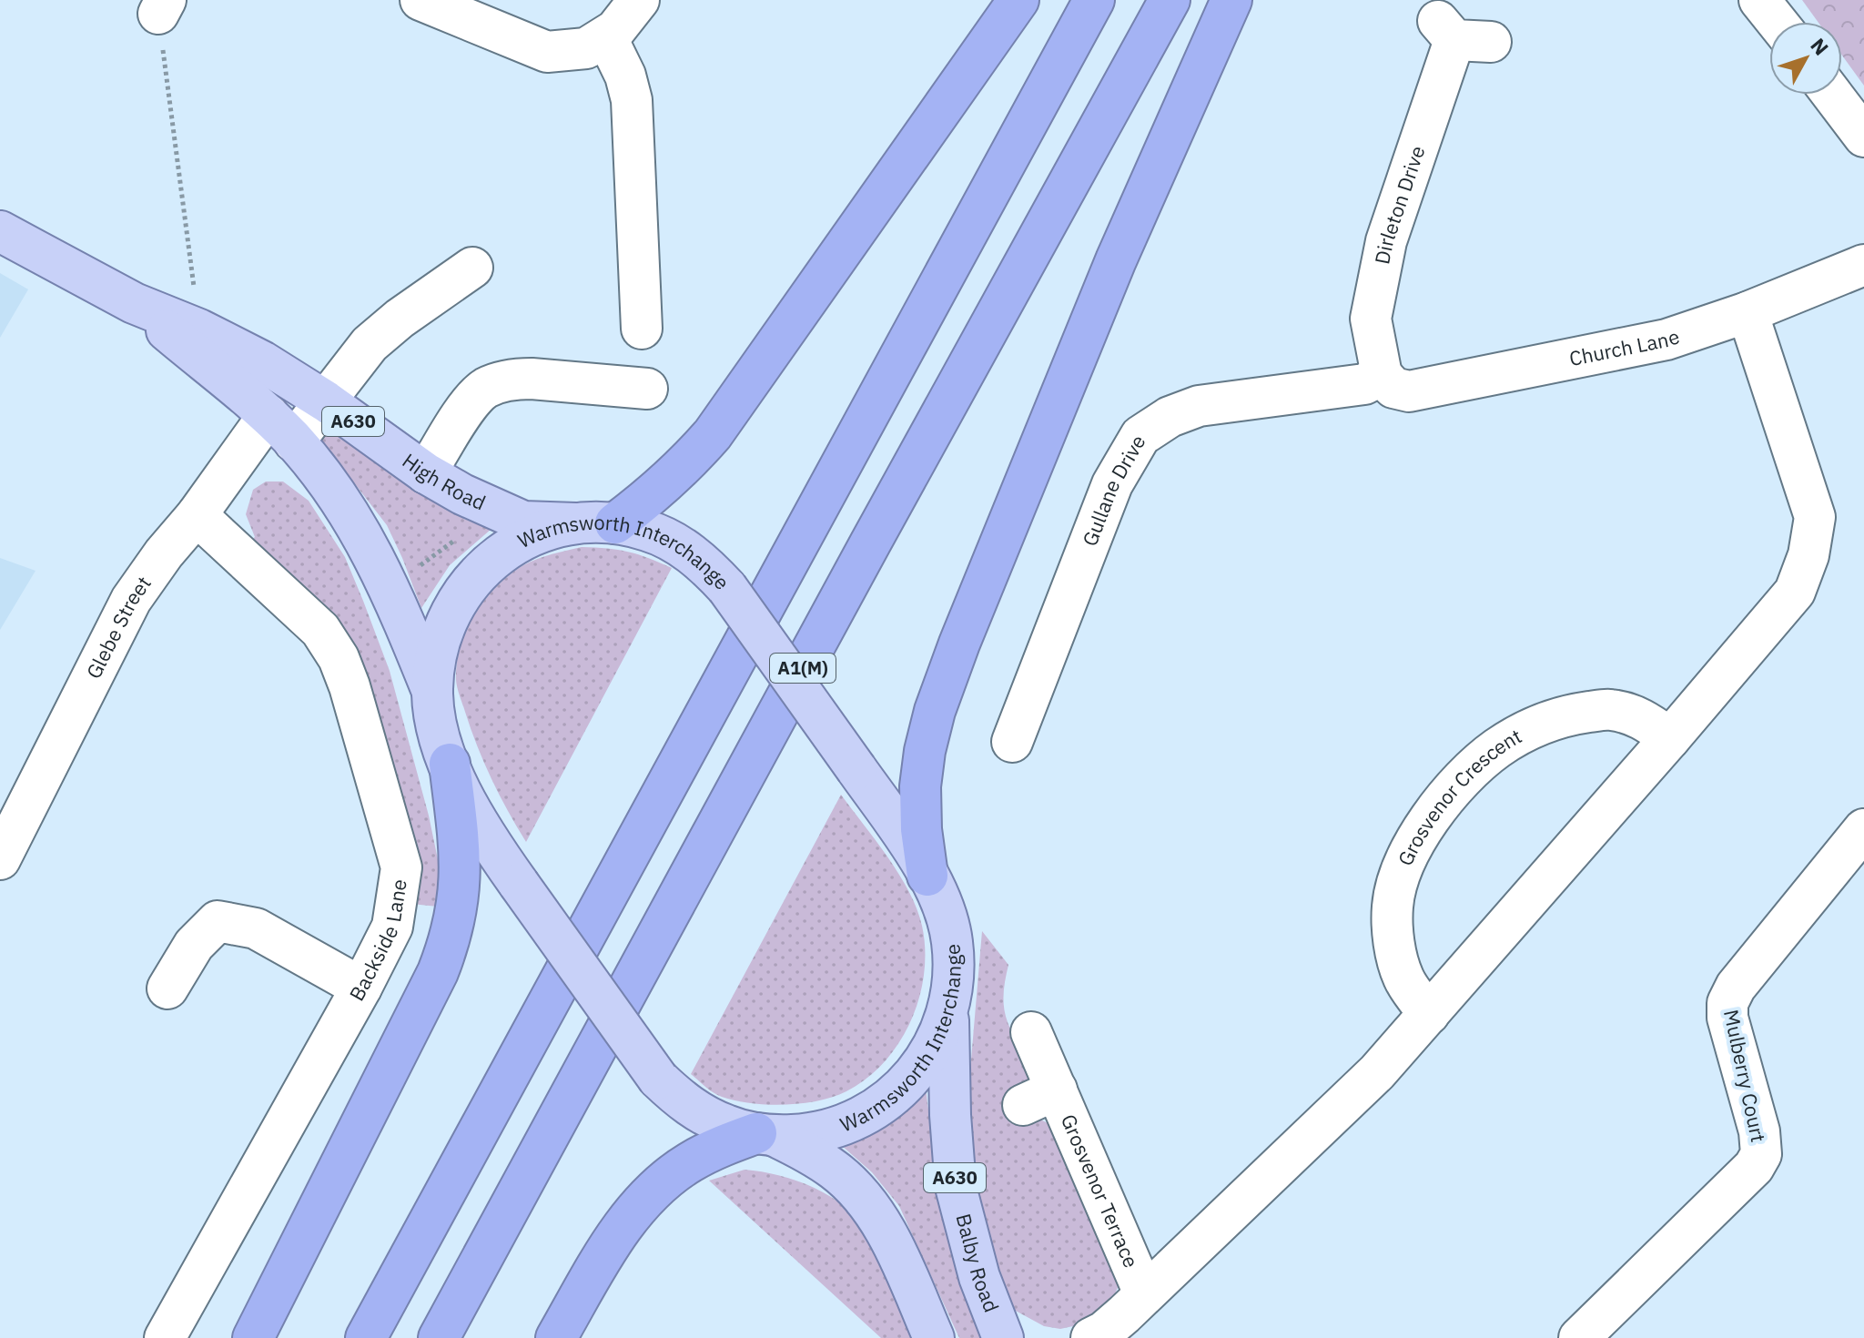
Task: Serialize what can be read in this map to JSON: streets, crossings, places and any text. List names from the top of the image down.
{
  "streets": {
    "highway": ["A1(M)"],
    "main road": [
      "A630",
      "High Road",
      "Warmsworth Interchange",
      "Balby Road"
    ],
    "street": [
      "Dirleton Drive",
      "Church Lane",
      "Gullane Drive",
      "Glebe Street",
      "Grosvenor Crescent",
      "Backside Lane",
      "Mulberry Court",
      "Grosvenor Terrace"
    ]
  },
  "crossings": [
    ["Dirleton Drive", "Church Lane"],
    ["Dirleton Drive", "Gullane Drive"],
    ["Church Lane", "Gullane Drive"],
    ["High Road", "Warmsworth Interchange"],
    ["High Road", "Glebe Street"],
    ["Warmsworth Interchange", "Balby Road"],
    ["Glebe Street", "Backside Lane"]
  ],
  "north": "top right"
}
